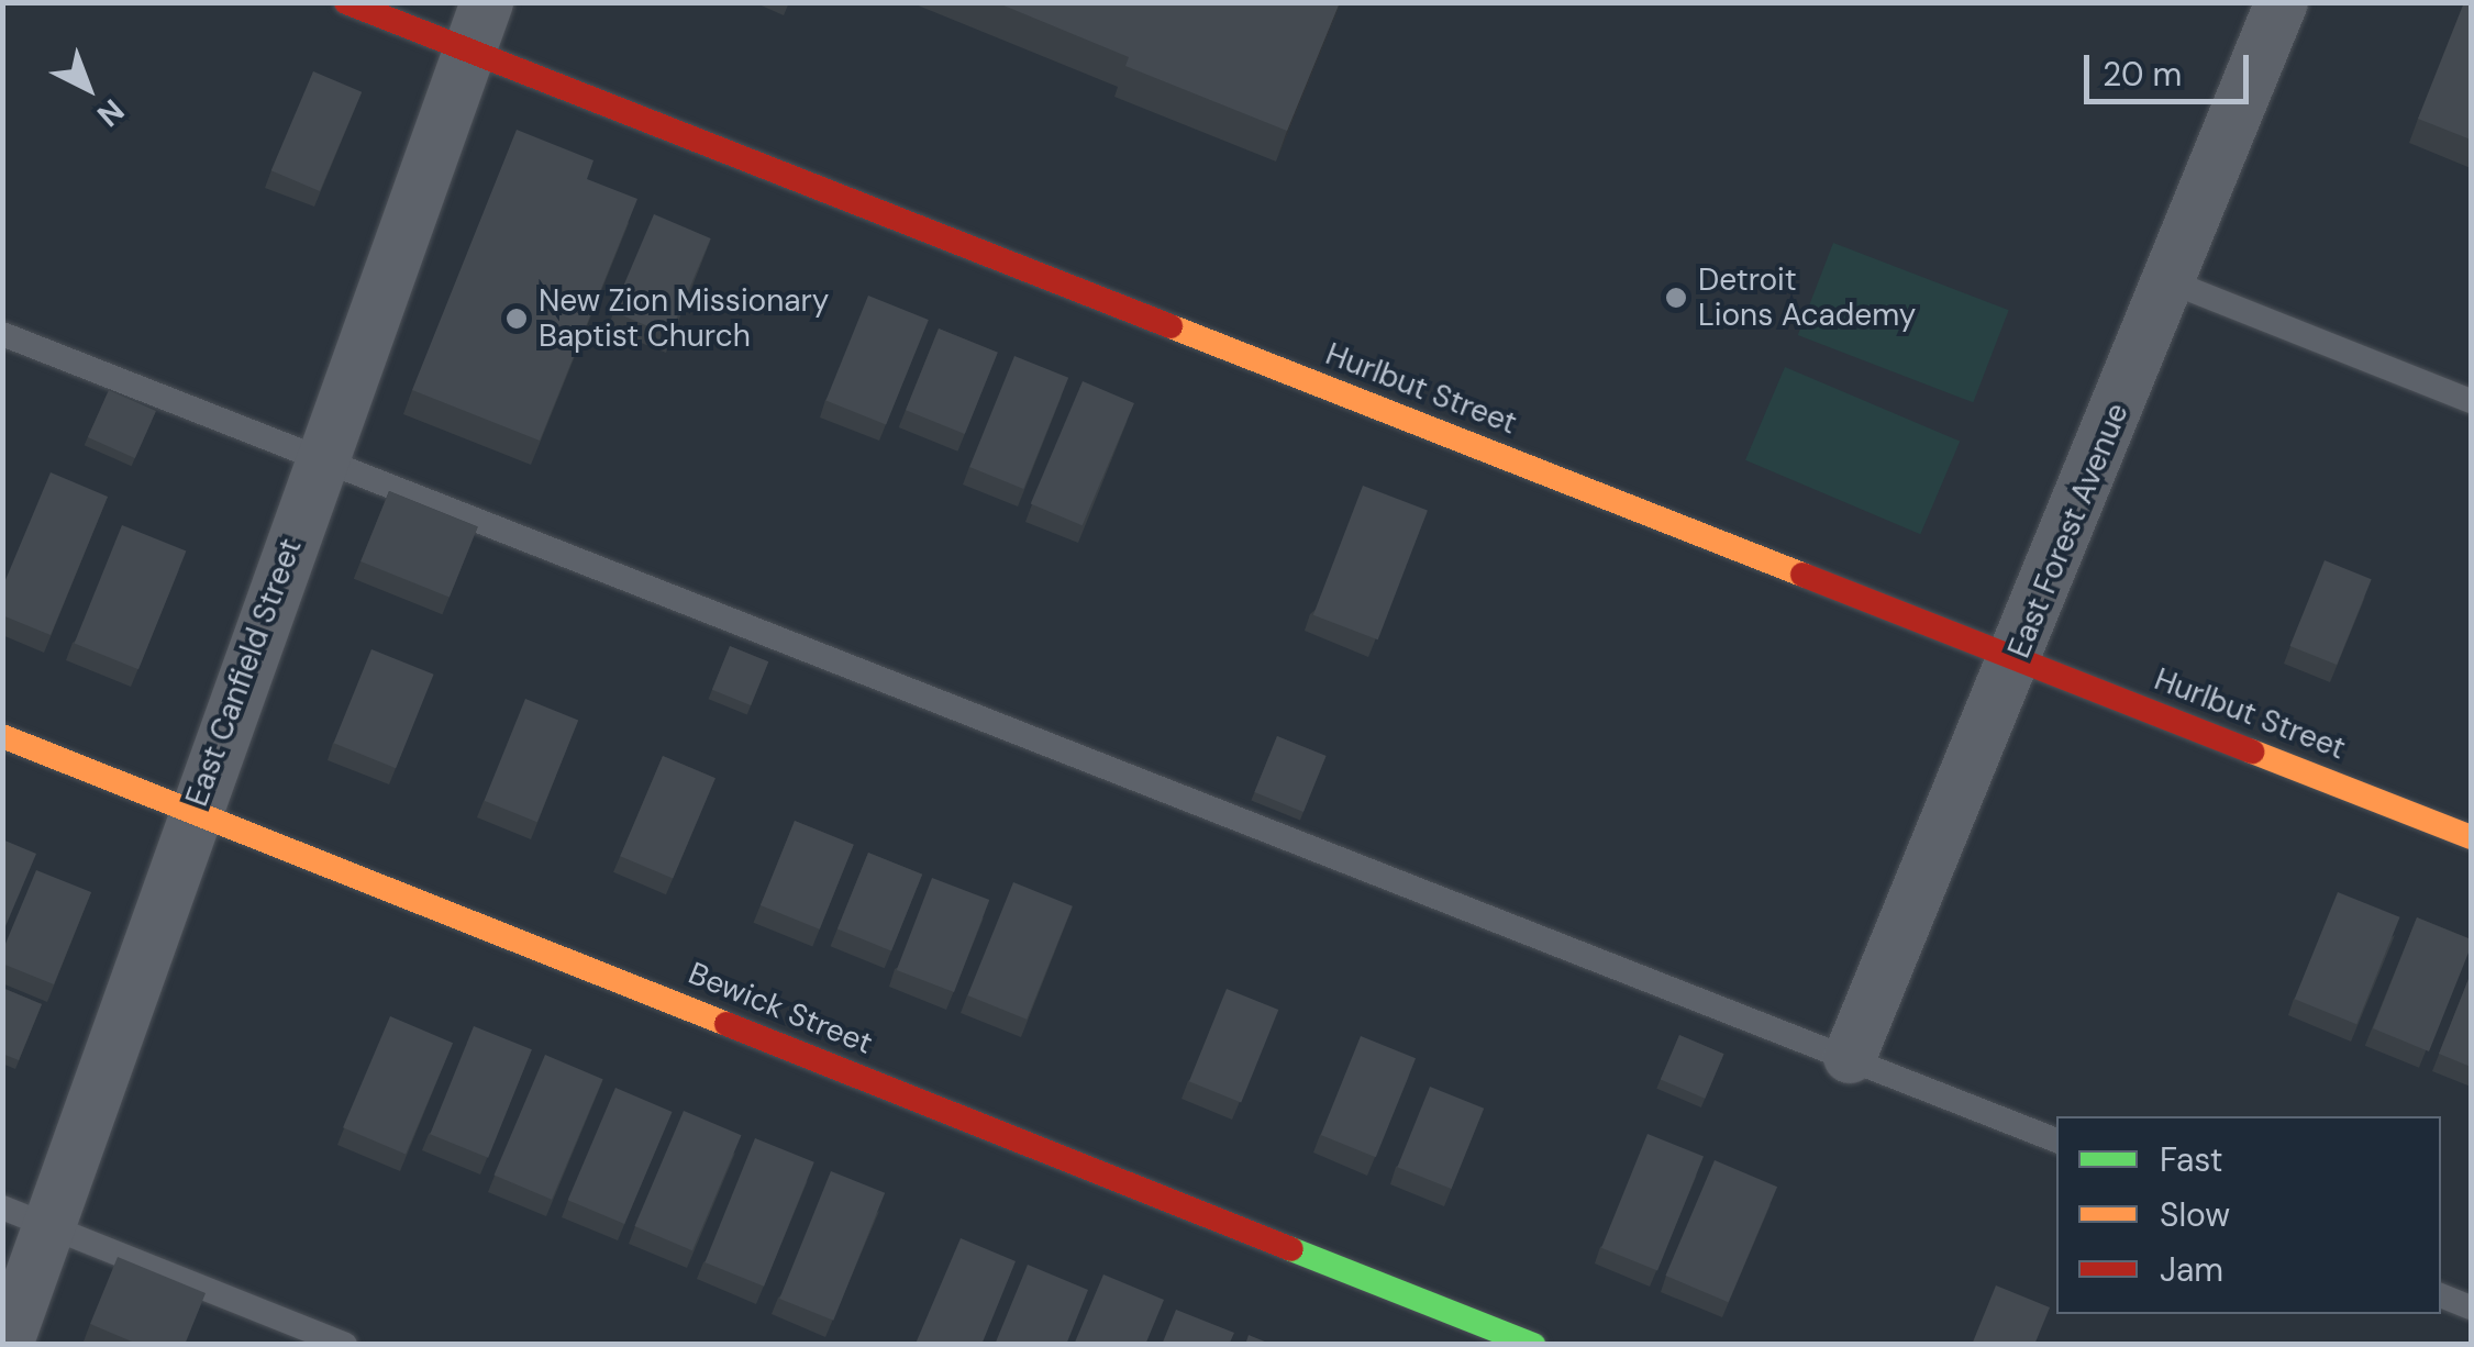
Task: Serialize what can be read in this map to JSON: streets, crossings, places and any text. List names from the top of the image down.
{
  "streets": {
    "street": [
      "Hurlbut Street",
      "East Forest Avenue",
      "East Canfield Street",
      "Bewick Street"
    ]
  },
  "crossings": [
    ["Hurlbut Street", "East Forest Avenue"],
    ["Hurlbut Street", "East Canfield Street"],
    ["East Canfield Street", "Bewick Street"]
  ],
  "places": ["Detroit Lions Academy", "New Zion Missionary Baptist Church"],
  "legend": ["Fast", "Slow", "Jam"],
  "scale_bar": "20 m",
  "north": "bottom right"
}
